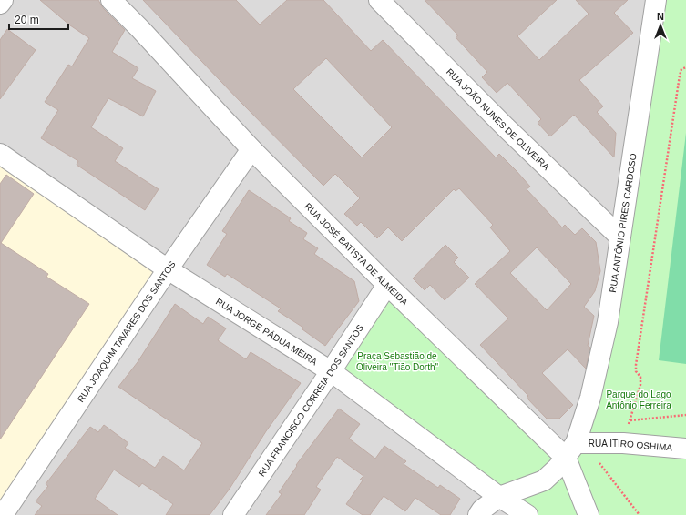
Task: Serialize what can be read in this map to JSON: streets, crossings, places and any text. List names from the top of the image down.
{
  "streets": {
    "street": [
      "RUA JOÃO NUNES DE OLIVEIRA",
      "RUA ANTÔNIO PIRES CARDOSO",
      "RUA JOSÉ BATISTA DE ALMEIDA",
      "RUA JORGE PÁDUA MEIRA",
      "RUA JOAQUIM TAVARES DOS SANTOS",
      "RUA FRANCISCO CORREIA DOS SANTOS",
      "RUA ITIRO OSHIMA"
    ]
  },
  "crossings": [
    ["RUA JOÃO NUNES DE OLIVEIRA", "RUA ANTÔNIO PIRES CARDOSO"],
    ["RUA ANTÔNIO PIRES CARDOSO", "RUA JOSÉ BATISTA DE ALMEIDA"],
    ["RUA ANTÔNIO PIRES CARDOSO", "RUA ITIRO OSHIMA"],
    ["RUA JOSÉ BATISTA DE ALMEIDA", "RUA JOAQUIM TAVARES DOS SANTOS"],
    ["RUA JOSÉ BATISTA DE ALMEIDA", "RUA FRANCISCO CORREIA DOS SANTOS"],
    ["RUA JOSÉ BATISTA DE ALMEIDA", "RUA ITIRO OSHIMA"],
    ["RUA JORGE PÁDUA MEIRA", "RUA JOAQUIM TAVARES DOS SANTOS"],
    ["RUA JORGE PÁDUA MEIRA", "RUA FRANCISCO CORREIA DOS SANTOS"]
  ],
  "parks": ["Praça Sebastião de Oliveira \"Tião Dorth\"", "Parque do Lago Antônio Ferreira"],
  "scale_bar": "20 m",
  "north": "top"
}
